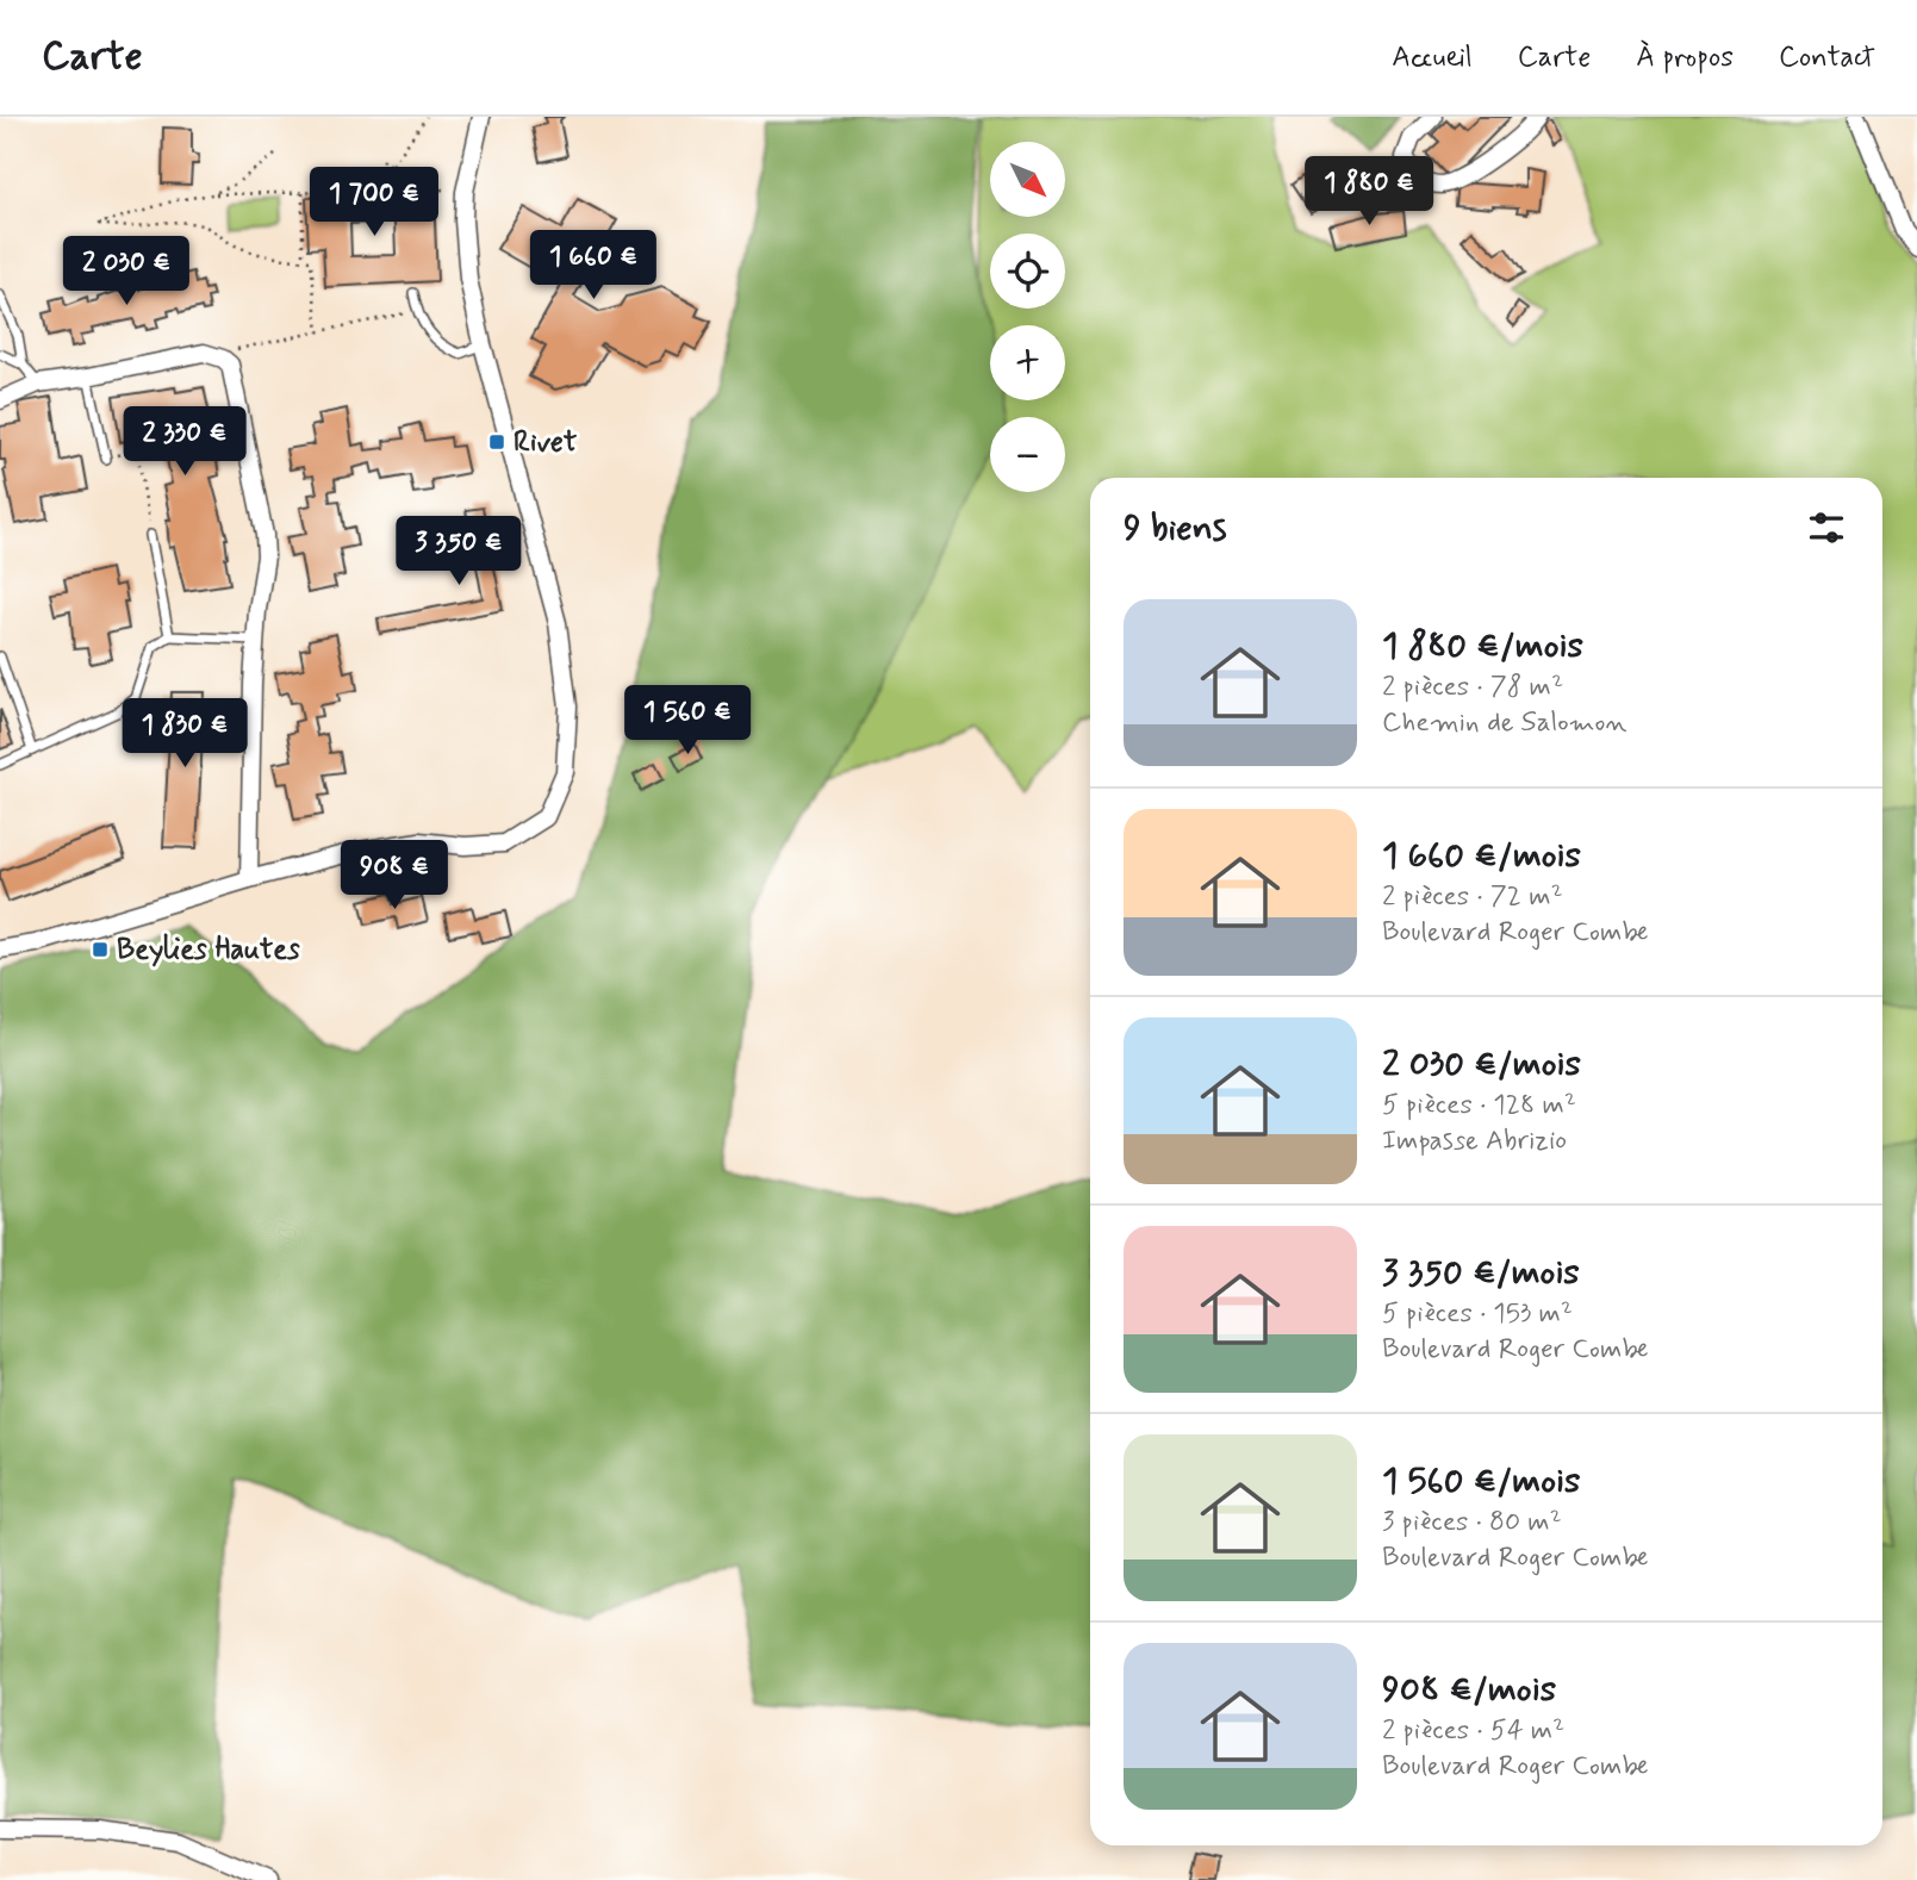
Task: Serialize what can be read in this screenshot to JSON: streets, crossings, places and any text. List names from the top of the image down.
{
  "places": {
    "transit": ["Rivet", "Beylies Hautes"]
  },
  "north": "bottom right",
  "page": {
    "header": "Carte",
    "nav": [
      "Accueil",
      "Carte",
      "À propos",
      "Contact"
    ],
    "map_buttons": ["+", "−"],
    "price": [
      "1 880 €",
      "1 700 €",
      "1 660 €",
      "2 030 €",
      "2 330 €",
      "3 350 €",
      "1 560 €",
      "1 830 €",
      "908 €"
    ],
    "heading": "9 biens",
    "list": [
      {
        "name": "1 880 €/mois",
        "note": "2 pièces · 78 m² · Chemin de Salomon"
      },
      {
        "name": "1 660 €/mois",
        "note": "2 pièces · 72 m² · Boulevard Roger Combe"
      },
      {
        "name": "2 030 €/mois",
        "note": "5 pièces · 128 m² · Impasse Abrizio"
      },
      {
        "name": "3 350 €/mois",
        "note": "5 pièces · 153 m² · Boulevard Roger Combe"
      },
      {
        "name": "1 560 €/mois",
        "note": "3 pièces · 80 m² · Boulevard Roger Combe"
      },
      {
        "name": "908 €/mois",
        "note": "2 pièces · 54 m² · Boulevard Roger Combe"
      }
    ]
  }
}
